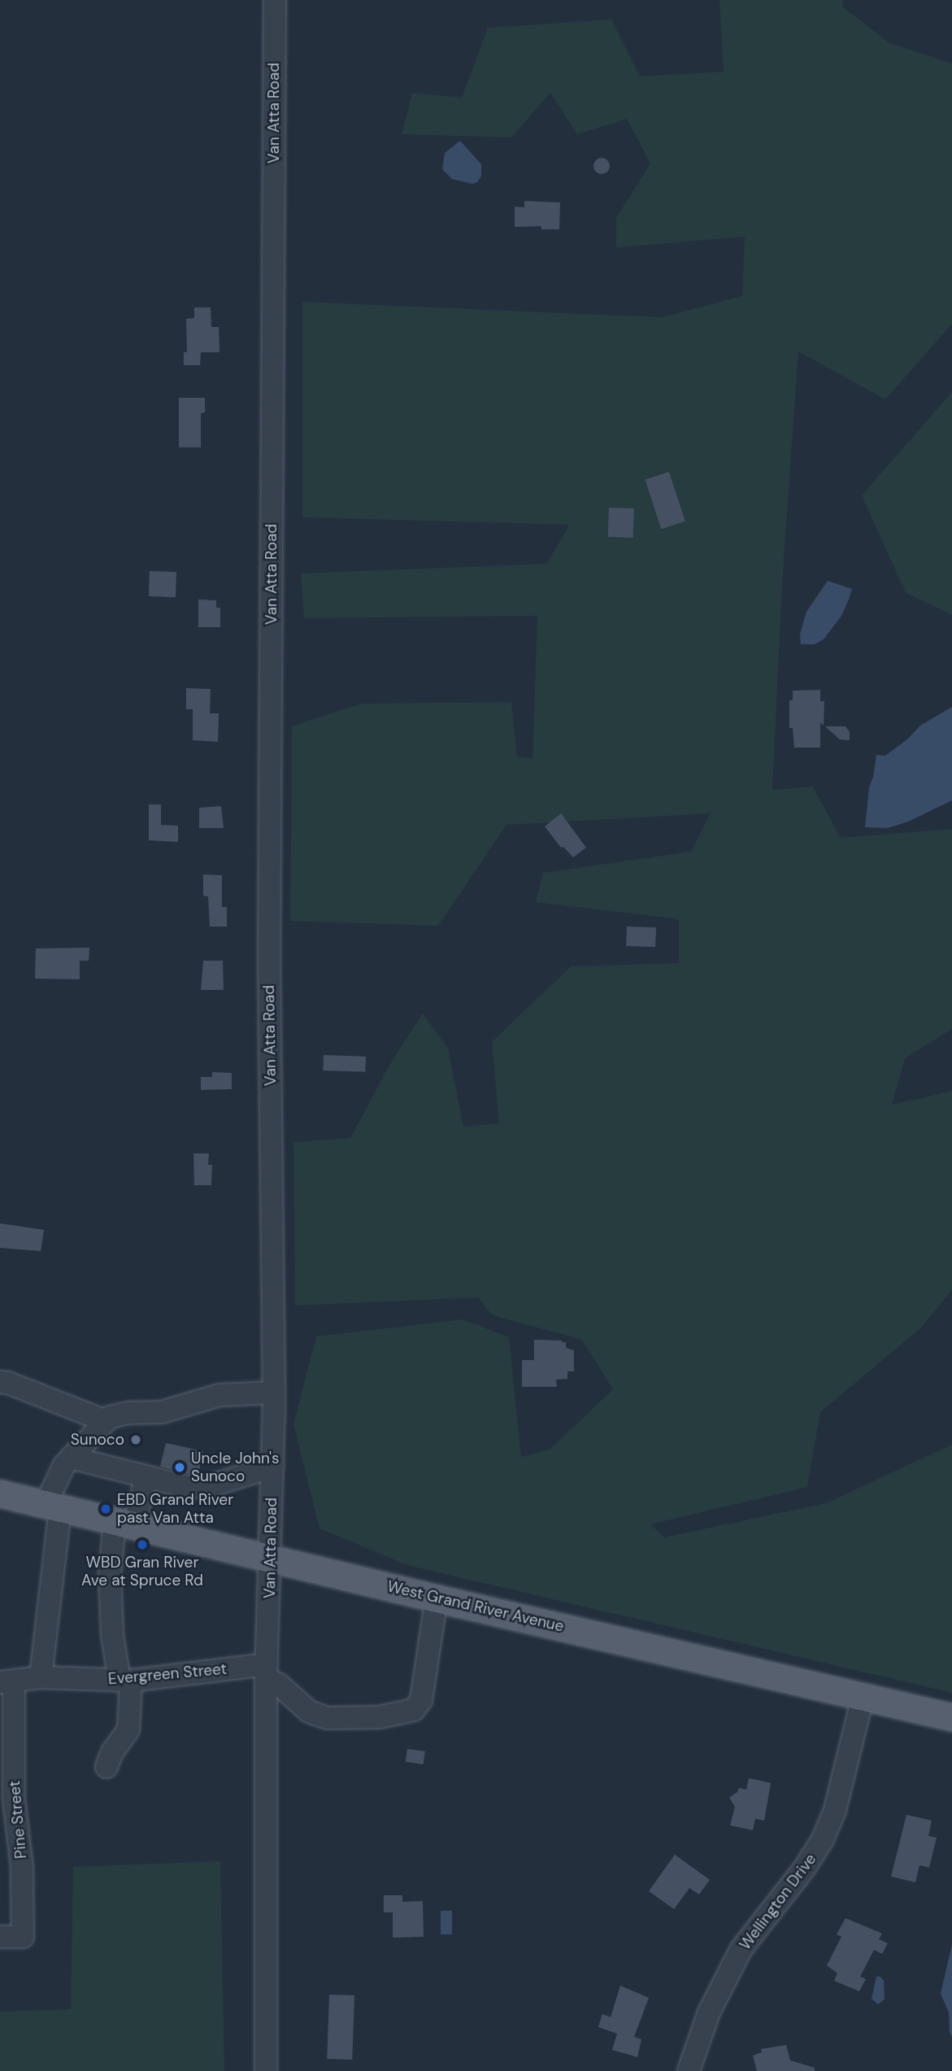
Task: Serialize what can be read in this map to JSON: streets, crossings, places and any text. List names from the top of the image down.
{
  "streets": {
    "main road": ["West Grand River Avenue"],
    "street": [
      "Van Atta Road",
      "Evergreen Street",
      "Pine Street",
      "Wellington Drive"
    ]
  },
  "crossings": [
    ["Van Atta Road", "West Grand River Avenue"],
    ["Van Atta Road", "Evergreen Street"],
    ["West Grand River Avenue", "Wellington Drive"],
    ["Evergreen Street", "Pine Street"]
  ],
  "places": [
    "Sunoco",
    "Uncle John's Sunoco",
    "EBD Grand River past Van Atta",
    "WBD Gran River Ave at Spruce Rd"
  ]
}
